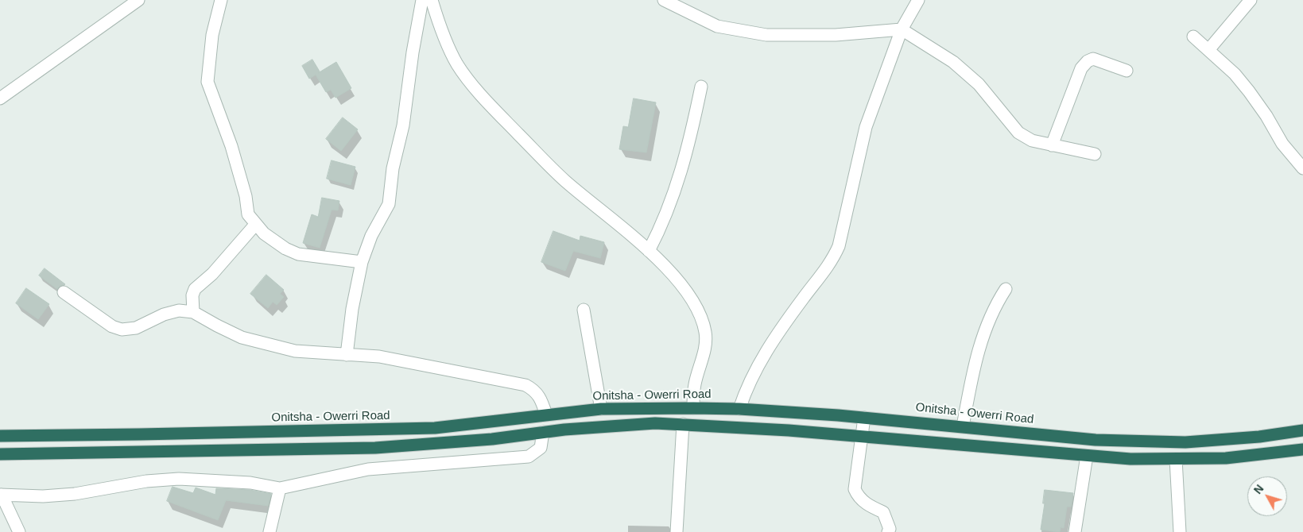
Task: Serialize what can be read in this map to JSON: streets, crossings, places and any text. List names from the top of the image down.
{
  "streets": {
    "highway": ["Onitsha - Owerri Road"]
  },
  "north": "top left"
}
